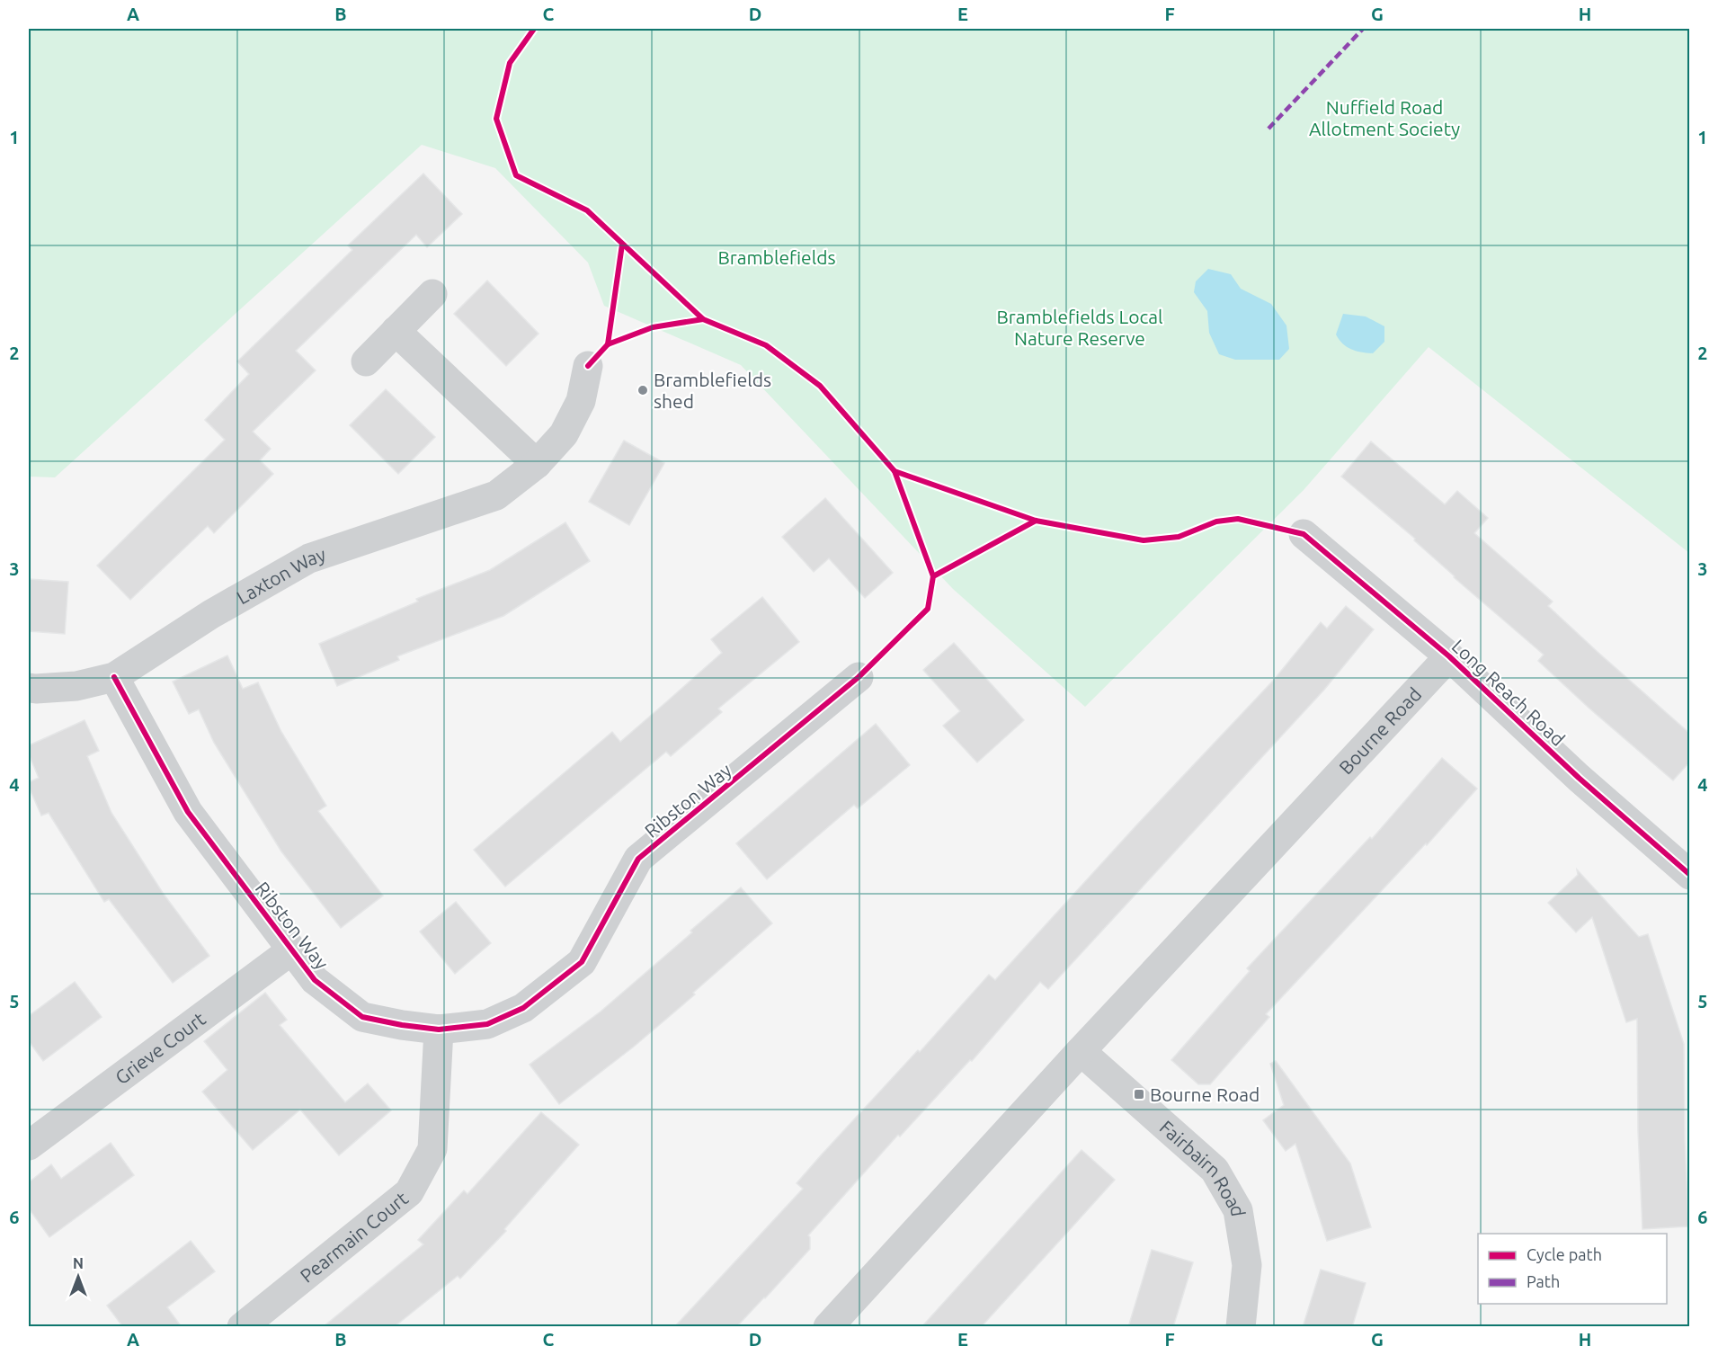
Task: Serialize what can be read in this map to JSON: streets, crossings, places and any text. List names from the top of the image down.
{
  "streets": {
    "street": [
      "Laxton Way",
      "Long Reach Road",
      "Bourne Road",
      "Ribston Way",
      "Grieve Court",
      "Fairbairn Road",
      "Pearmain Court"
    ]
  },
  "crossings": [
    ["Laxton Way", "Ribston Way"],
    ["Long Reach Road", "Bourne Road"],
    ["Bourne Road", "Fairbairn Road"],
    ["Ribston Way", "Grieve Court"],
    ["Ribston Way", "Pearmain Court"]
  ],
  "parks": ["Nuffield Road Allotment Society", "Bramblefields", "Bramblefields Local Nature Reserve"],
  "places": {
    "other": ["Bramblefields shed"],
    "transit": ["Bourne Road"]
  },
  "legend": ["Cycle path", "Path"],
  "north": "top",
  "grid": {
    "columns": [
      "A",
      "B",
      "C",
      "D",
      "E",
      "F",
      "G",
      "H"
    ],
    "rows": [
      "1",
      "2",
      "3",
      "4",
      "5",
      "6"
    ]
  }
}
